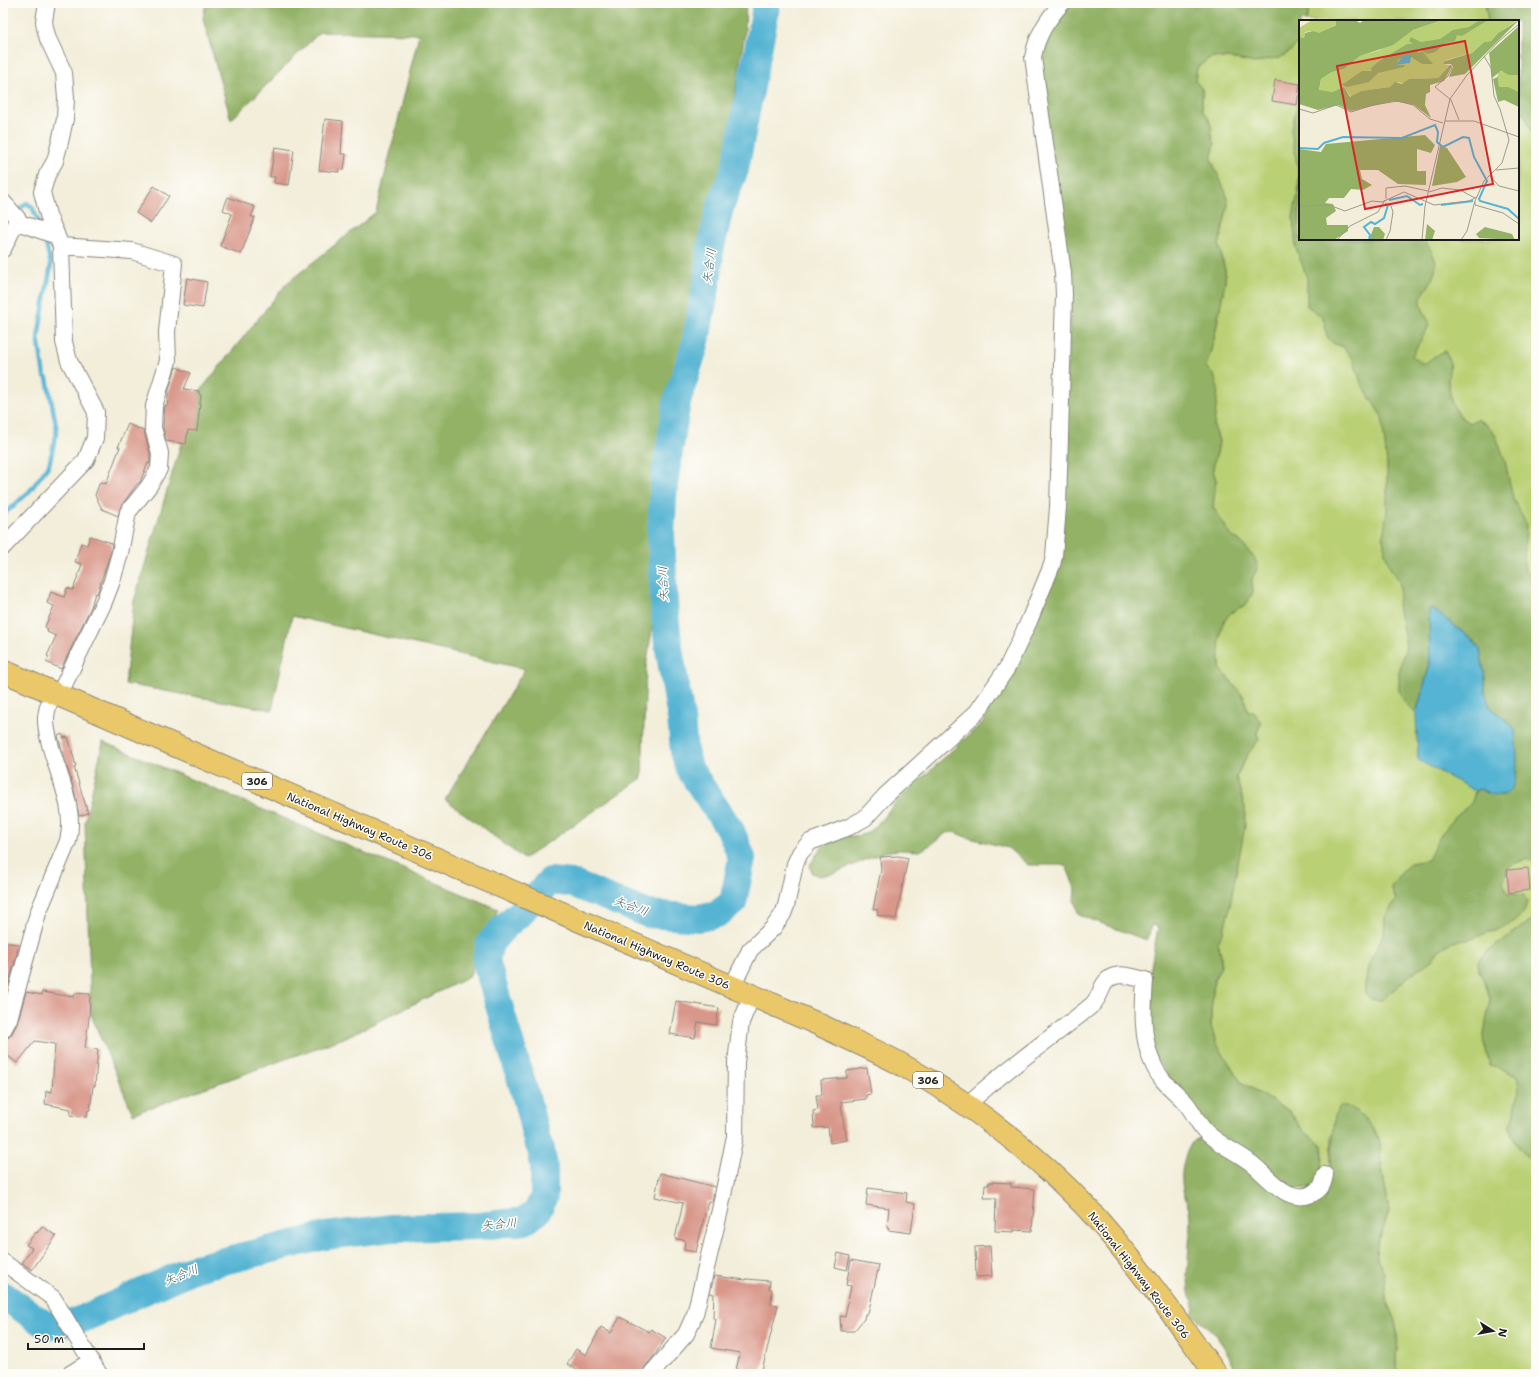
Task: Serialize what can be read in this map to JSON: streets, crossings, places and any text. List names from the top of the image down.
{
  "streets": {
    "highway": ["306", "National Highway Route 306"]
  },
  "water": ["矢合川"],
  "scale_bar": "50 m",
  "north": "right"
}
